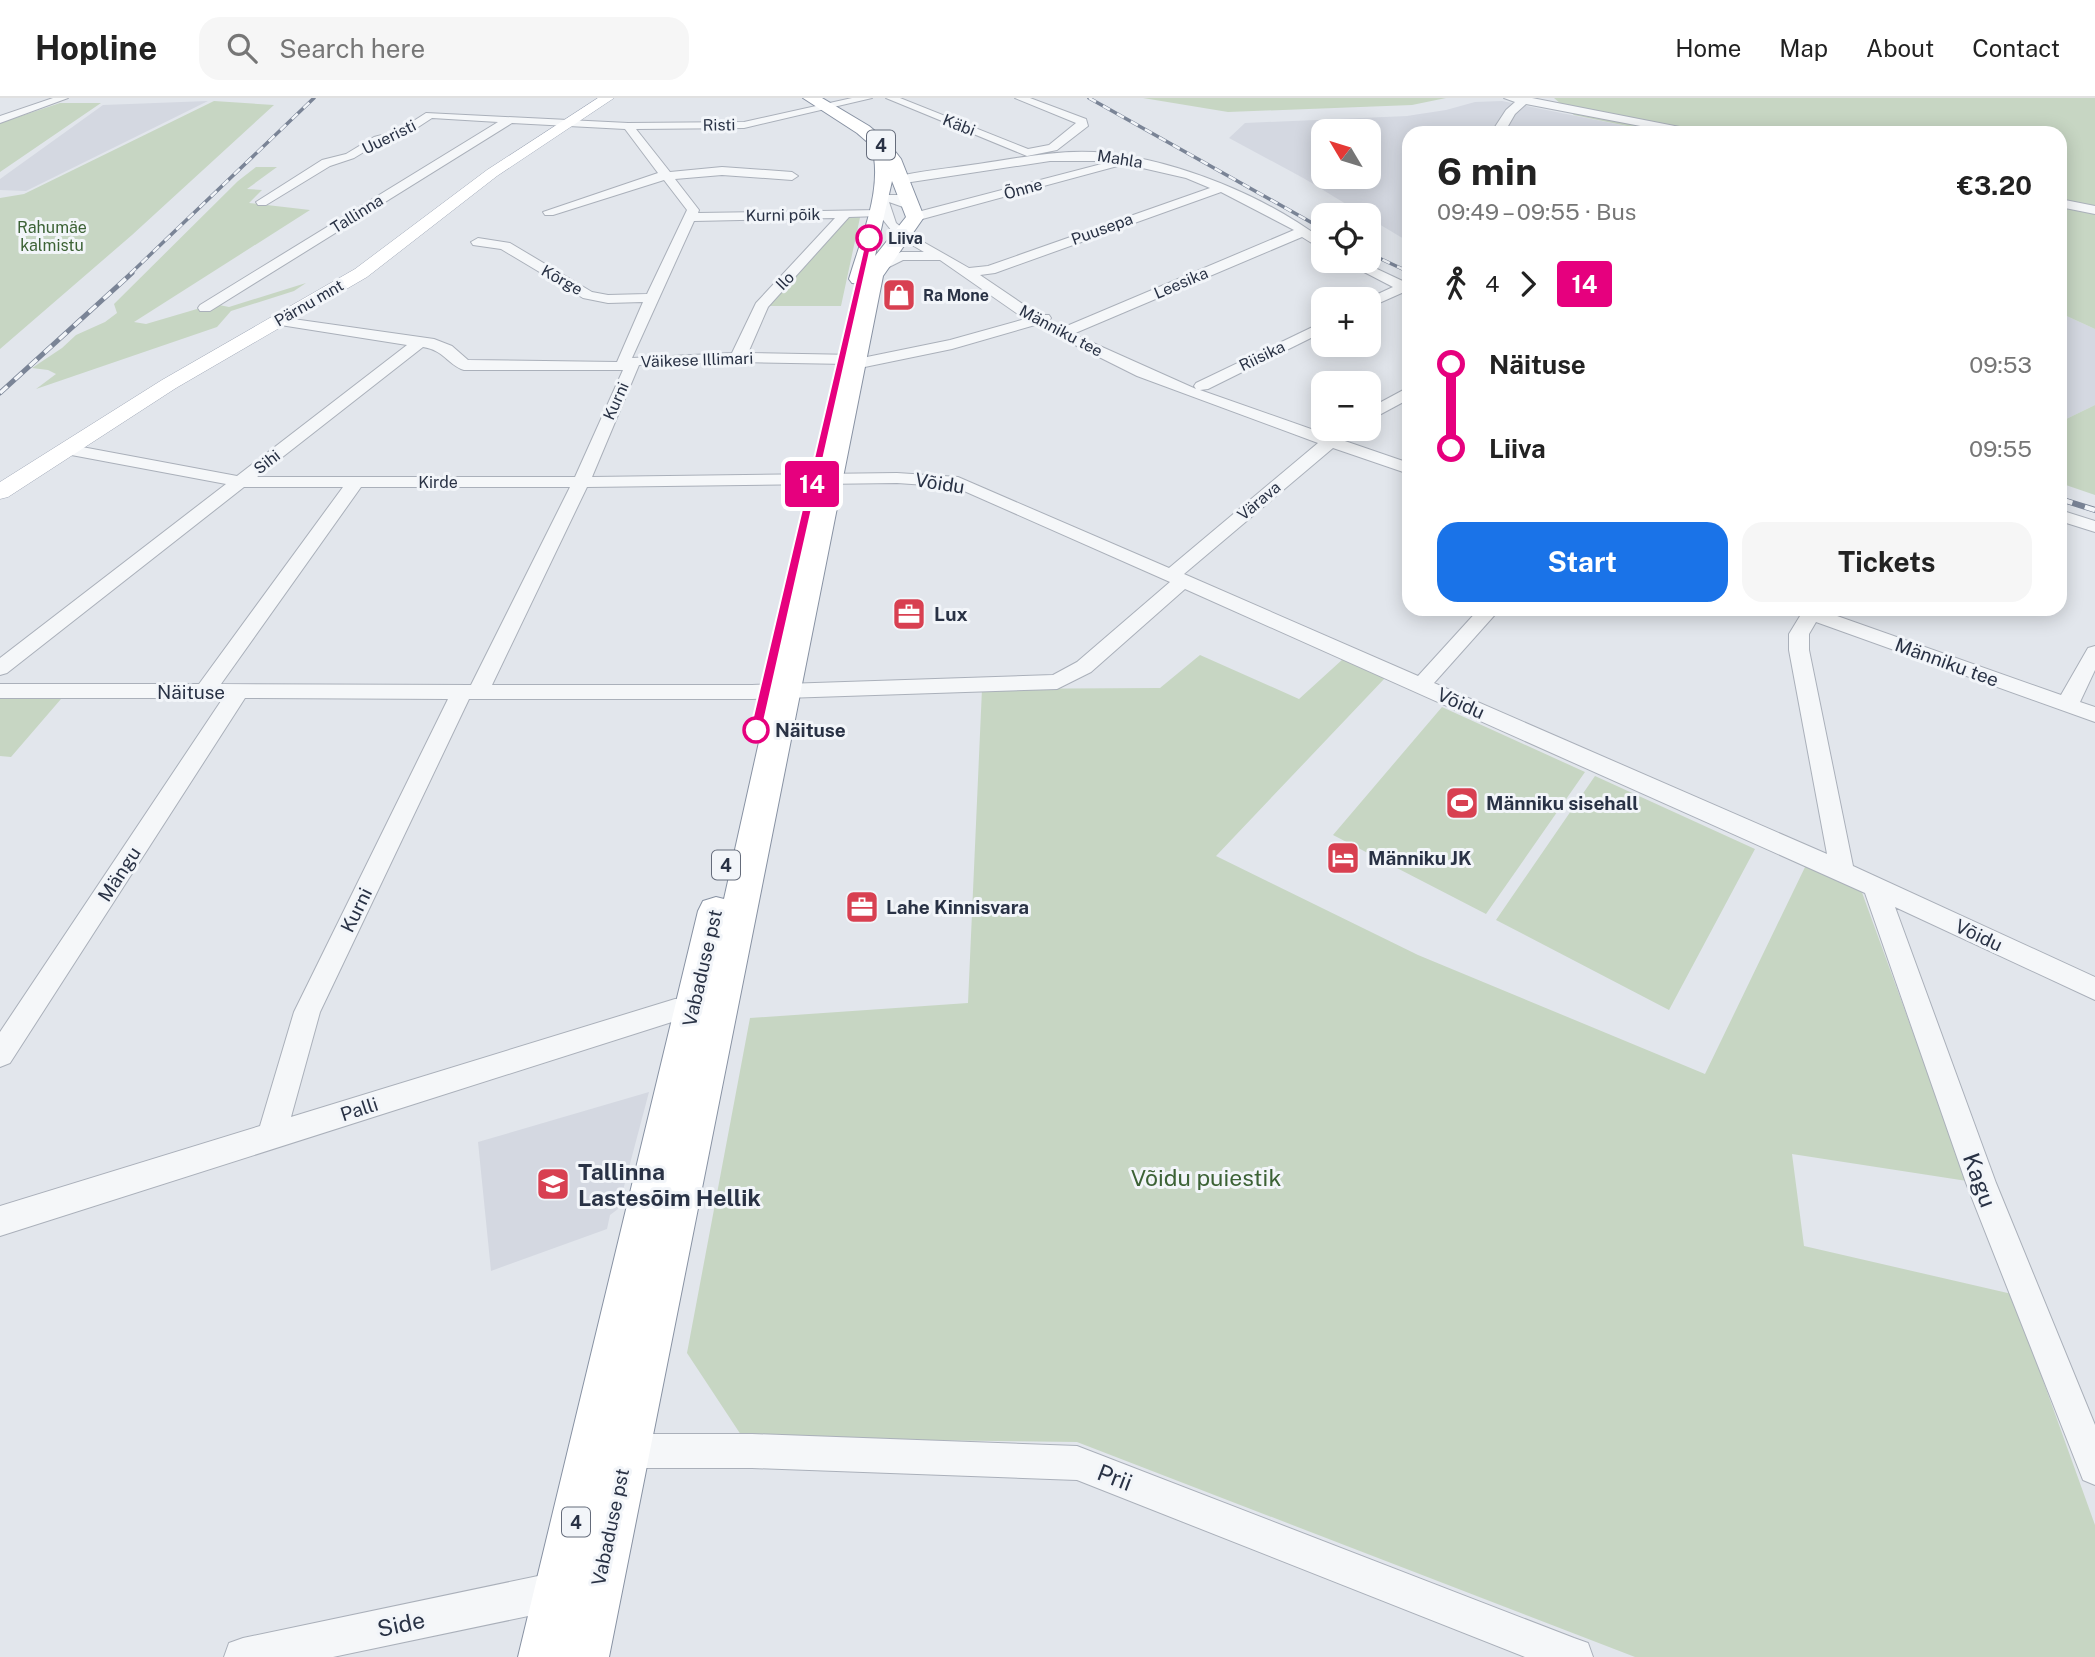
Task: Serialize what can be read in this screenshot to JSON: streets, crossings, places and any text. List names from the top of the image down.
{
  "streets": {
    "highway": ["4", "Vabaduse pst"],
    "main road": ["Pärnu mnt"],
    "street": [
      "Risti",
      "Käbi",
      "Uueristi",
      "Mahla",
      "Õnne",
      "Tallinna",
      "Kurni põik",
      "Puusepa",
      "Kõrge",
      "Ilo",
      "Leesika",
      "Männiku tee",
      "Riisika",
      "Väikese Illimari",
      "Kurni",
      "Sihi",
      "Kirde",
      "Võidu",
      "Värava",
      "Näituse",
      "Mängu",
      "Palli",
      "Kagu",
      "Prii",
      "Side"
    ]
  },
  "crossings": [
    ["Risti", "Uueristi"],
    ["Risti", "4"],
    ["Risti", "Pärnu mnt"],
    ["Uueristi", "Tallinna"],
    ["Uueristi", "Pärnu mnt"],
    ["4", "Mahla"],
    ["4", "Õnne"],
    ["4", "Kurni põik"],
    ["4", "Männiku tee"],
    ["4", "Vabaduse pst"],
    ["Mahla", "Õnne"],
    ["Mahla", "Puusepa"],
    ["Mahla", "Leesika"],
    ["Õnne", "Kurni põik"],
    ["Õnne", "Männiku tee"],
    ["Õnne", "Vabaduse pst"],
    ["Kurni põik", "Ilo"],
    ["Kurni põik", "Männiku tee"],
    ["Kurni põik", "Kurni"],
    ["Kurni põik", "Vabaduse pst"],
    ["Puusepa", "Männiku tee"],
    ["Kõrge", "Kurni"],
    ["Ilo", "Väikese Illimari"],
    ["Leesika", "Männiku tee"],
    ["Pärnu mnt", "Kirde"],
    ["Männiku tee", "Riisika"],
    ["Männiku tee", "Vabaduse pst"],
    ["Väikese Illimari", "Kurni"],
    ["Väikese Illimari", "Sihi"],
    ["Väikese Illimari", "Vabaduse pst"],
    ["Kurni", "Kirde"],
    ["Kurni", "Näituse"],
    ["Kurni", "Palli"],
    ["Sihi", "Kirde"],
    ["Kirde", "Võidu"],
    ["Kirde", "Vabaduse pst"],
    ["Võidu", "Värava"],
    ["Võidu", "Näituse"],
    ["Võidu", "Vabaduse pst"],
    ["Võidu", "Kagu"],
    ["Värava", "Näituse"],
    ["Näituse", "Mängu"],
    ["Näituse", "Vabaduse pst"],
    ["Vabaduse pst", "Palli"],
    ["Vabaduse pst", "Prii"],
    ["Vabaduse pst", "Side"]
  ],
  "parks": ["Rahumäe kalmistu", "Võidu puiestik"],
  "places": {
    "other": ["Liiva", "Näituse"],
    "shop": ["Ra Mone"],
    "office": ["Lux", "Lahe Kinnisvara"],
    "sports": ["Männiku sisehall"],
    "hotel": ["Männiku JK"],
    "school or university": ["Tallinna Lastesõim Hellik"]
  },
  "lines": ["bus line 14"],
  "north": "top left",
  "page": {
    "header": "Hopline",
    "search": "Search here",
    "nav": [
      "Home",
      "Map",
      "About",
      "Contact"
    ],
    "on_map": "14",
    "map_buttons": ["+", "−"],
    "heading": ["6 min", "09:49 – 09:55 · Bus", "€3.20"],
    "legs": ["4", "14"],
    "list": [
      {
        "name": "Näituse",
        "value": "09:53"
      },
      {
        "name": "Liiva",
        "value": "09:55"
      }
    ],
    "buttons": ["Start", "Tickets"]
  }
}
